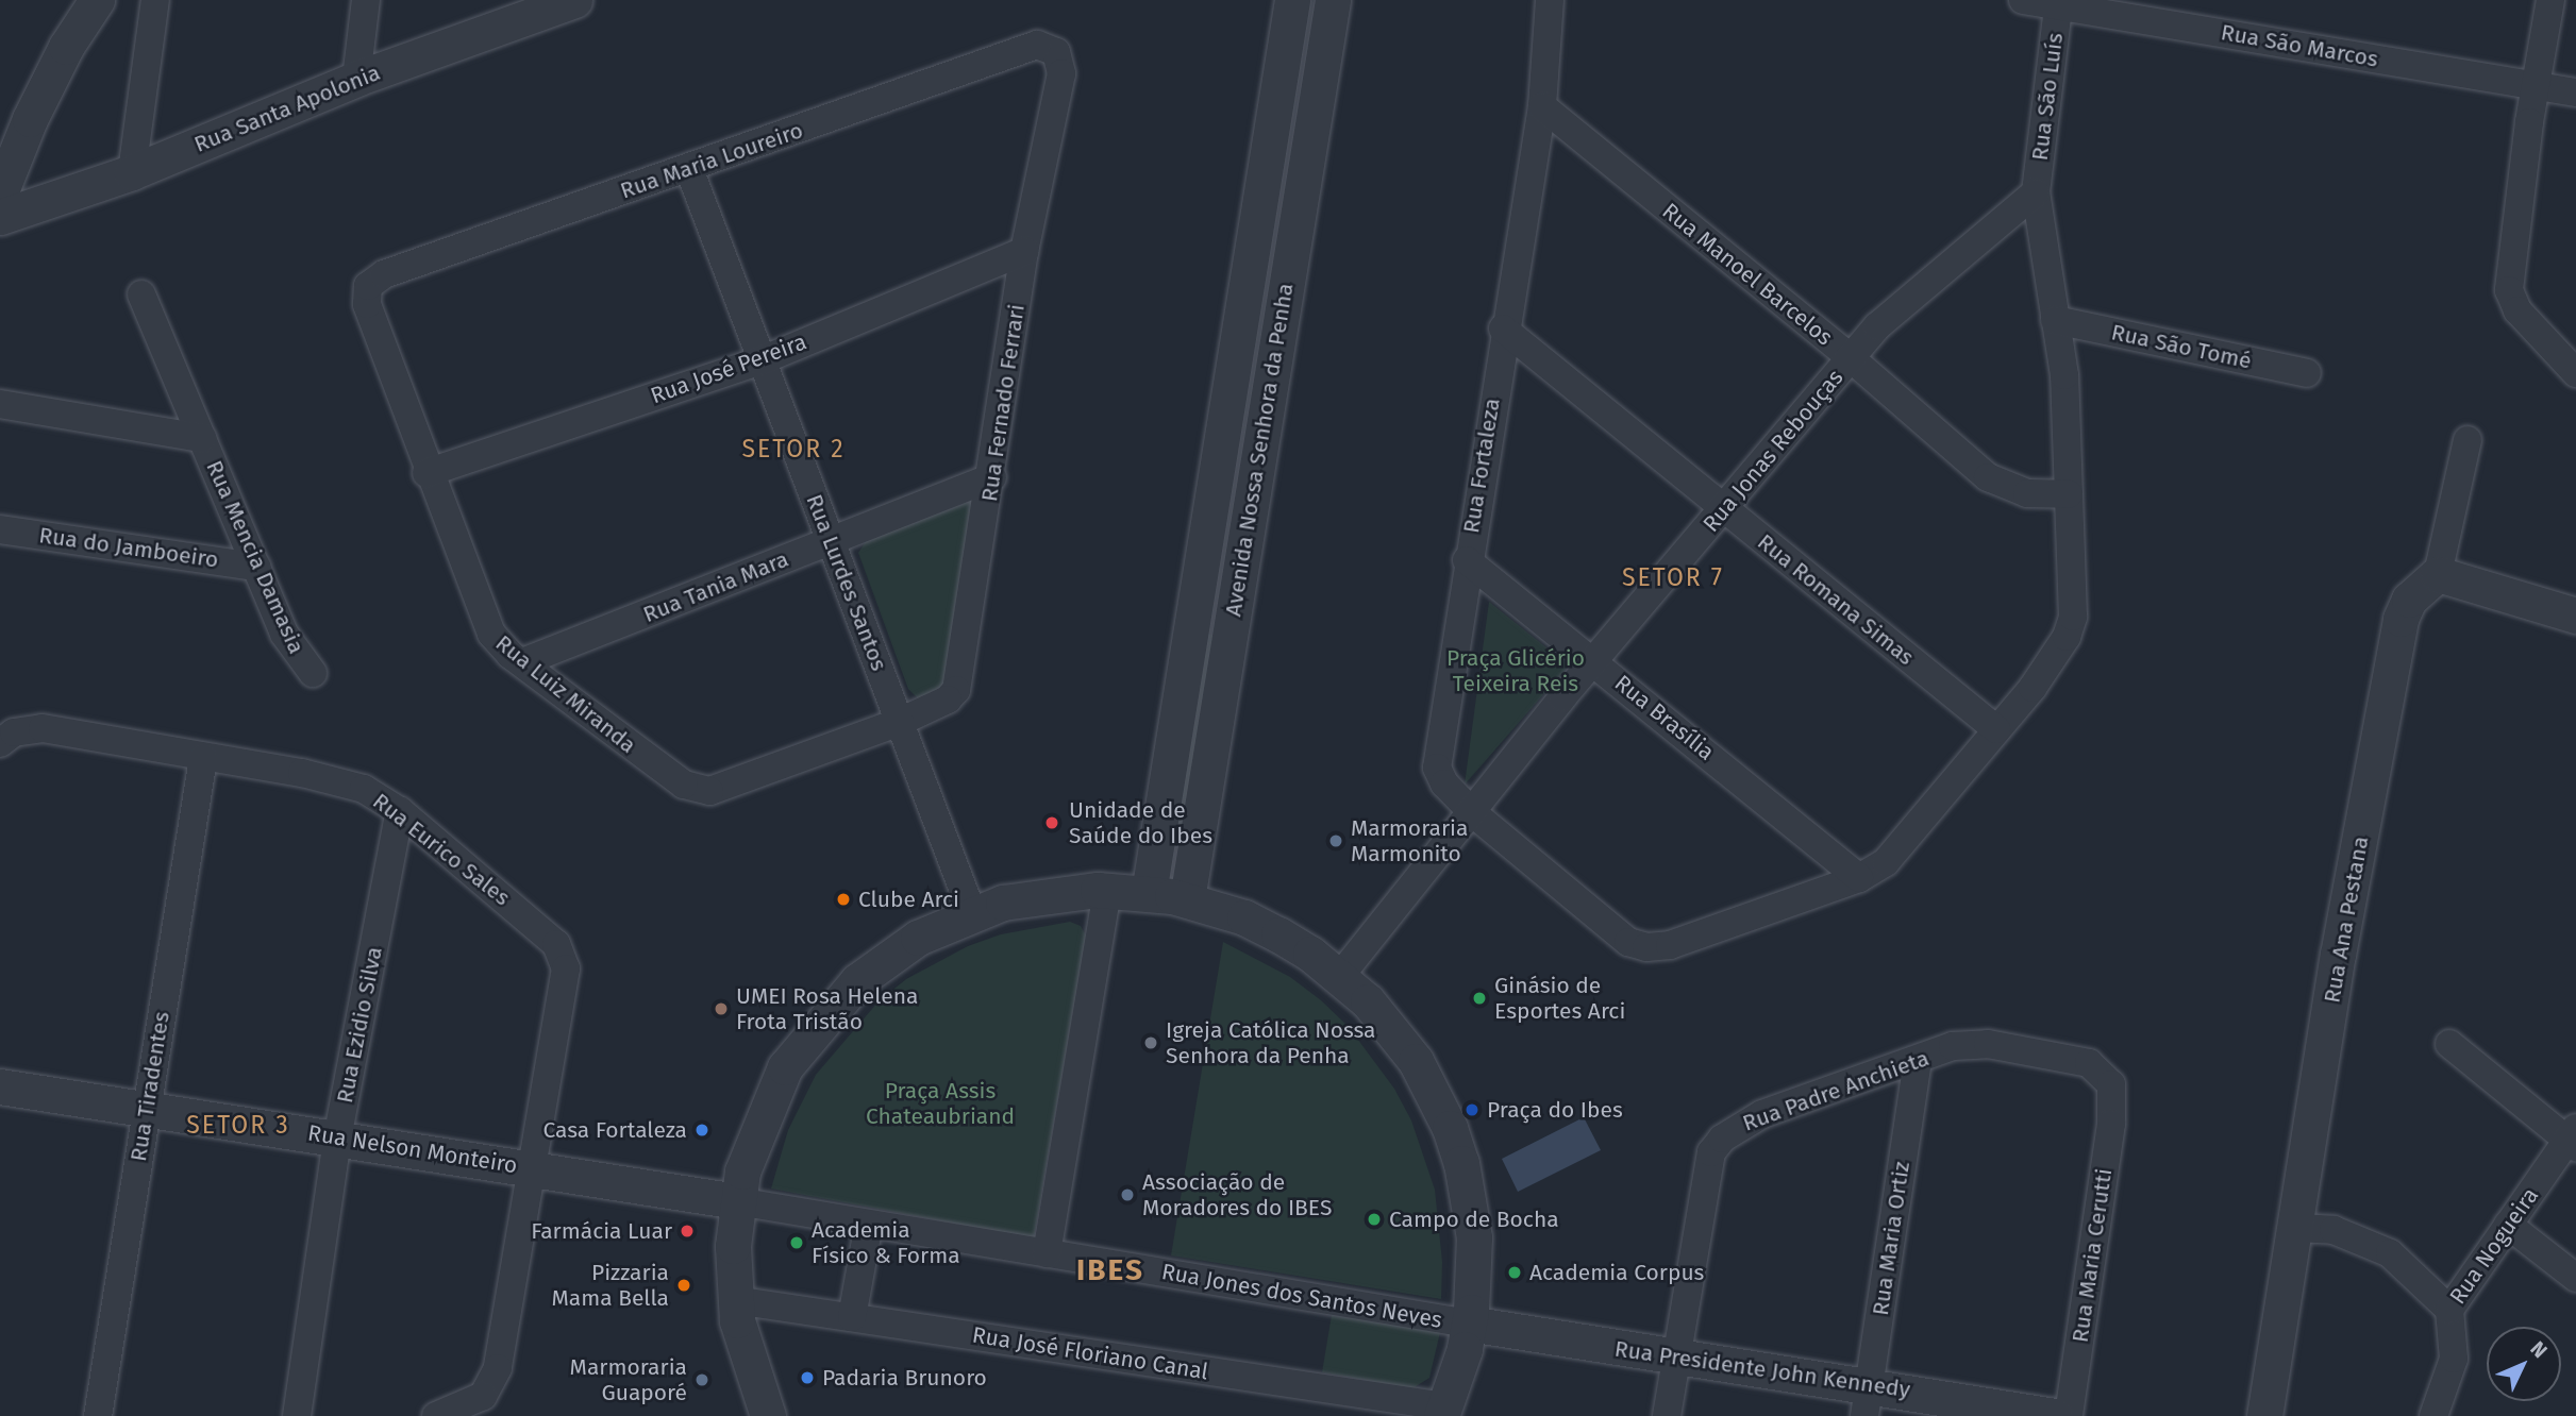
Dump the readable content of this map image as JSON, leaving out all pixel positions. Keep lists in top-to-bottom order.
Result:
{
  "streets": {
    "street": [
      "Rua São Marcos",
      "Rua São Luís",
      "Rua Santa Apolonia",
      "Rua Maria Loureiro",
      "Rua Manoel Barcelos",
      "Rua São Tomé",
      "Rua José Pereira",
      "Rua Fernado Ferrari",
      "Avenida Nossa Senhora da Penha",
      "Rua Jonas Rebouças",
      "Rua Fortaleza",
      "Rua do Jamboeiro",
      "Rua Mencia Damasia",
      "Rua Lurdes Santos",
      "Rua Tania Mara",
      "Rua Romana Simas",
      "Rua Luiz Miranda",
      "Rua Brasília",
      "Rua Eurico Sales",
      "Rua Ana Pestana",
      "Rua Ezidio Silva",
      "Rua Tiradentes",
      "Rua Padre Anchieta",
      "Rua Nelson Monteiro",
      "Rua Maria Ortiz",
      "Rua Nogueira",
      "Rua Maria Cerutti",
      "Rua Jones dos Santos Neves",
      "Rua José Floriano Canal",
      "Rua Presidente John Kennedy"
    ]
  },
  "crossings": [
    ["Rua São Marcos", "Rua São Luís"],
    ["Rua São Luís", "Rua Manoel Barcelos"],
    ["Rua São Luís", "Rua São Tomé"],
    ["Rua São Luís", "Rua Jonas Rebouças"],
    ["Rua São Luís", "Rua Fortaleza"],
    ["Rua São Luís", "Rua Romana Simas"],
    ["Rua Maria Loureiro", "Rua Fernado Ferrari"],
    ["Rua Maria Loureiro", "Rua Lurdes Santos"],
    ["Rua Maria Loureiro", "Rua Luiz Miranda"],
    ["Rua Manoel Barcelos", "Rua Jonas Rebouças"],
    ["Rua Manoel Barcelos", "Rua Fortaleza"],
    ["Rua José Pereira", "Rua Fernado Ferrari"],
    ["Rua José Pereira", "Rua Lurdes Santos"],
    ["Rua José Pereira", "Rua Luiz Miranda"],
    ["Rua Fernado Ferrari", "Rua Lurdes Santos"],
    ["Rua Fernado Ferrari", "Rua Tania Mara"],
    ["Rua Fernado Ferrari", "Rua Luiz Miranda"],
    ["Rua Jonas Rebouças", "Rua Fortaleza"],
    ["Rua Jonas Rebouças", "Rua Romana Simas"],
    ["Rua Jonas Rebouças", "Rua Brasília"],
    ["Rua Fortaleza", "Rua Romana Simas"],
    ["Rua Fortaleza", "Rua Brasília"],
    ["Rua do Jamboeiro", "Rua Mencia Damasia"],
    ["Rua Lurdes Santos", "Rua Tania Mara"],
    ["Rua Lurdes Santos", "Rua Luiz Miranda"],
    ["Rua Tania Mara", "Rua Luiz Miranda"],
    ["Rua Eurico Sales", "Rua Ezidio Silva"],
    ["Rua Eurico Sales", "Rua Tiradentes"],
    ["Rua Eurico Sales", "Rua Nelson Monteiro"],
    ["Rua Ezidio Silva", "Rua Nelson Monteiro"],
    ["Rua Tiradentes", "Rua Nelson Monteiro"],
    ["Rua Padre Anchieta", "Rua Maria Ortiz"],
    ["Rua Padre Anchieta", "Rua Maria Cerutti"],
    ["Rua Padre Anchieta", "Rua Presidente John Kennedy"],
    ["Rua Nelson Monteiro", "Rua Jones dos Santos Neves"],
    ["Rua Maria Ortiz", "Rua Presidente John Kennedy"],
    ["Rua Jones dos Santos Neves", "Rua Presidente John Kennedy"]
  ],
  "districts": [
    "SETOR 2",
    "SETOR 7",
    "SETOR 3",
    "IBES"
  ],
  "parks": ["Praça Glicério Teixeira Reis", "Praça Assis Chateaubriand"],
  "places": [
    "Unidade de Saúde do Ibes",
    "Marmoraria Marmonito",
    "Clube Arci",
    "Ginásio de Esportes Arci",
    "UMEI Rosa Helena Frota Tristão",
    "Igreja Católica Nossa Senhora da Penha",
    "Praça do Ibes",
    "Casa Fortaleza",
    "Associação de Moradores do IBES",
    "Campo de Bocha",
    "Farmácia Luar",
    "Academia Físico & Forma",
    "Academia Corpus",
    "Pizzaria Mama Bella",
    "Padaria Brunoro",
    "Marmoraria Guaporé"
  ],
  "north": "top right"
}
